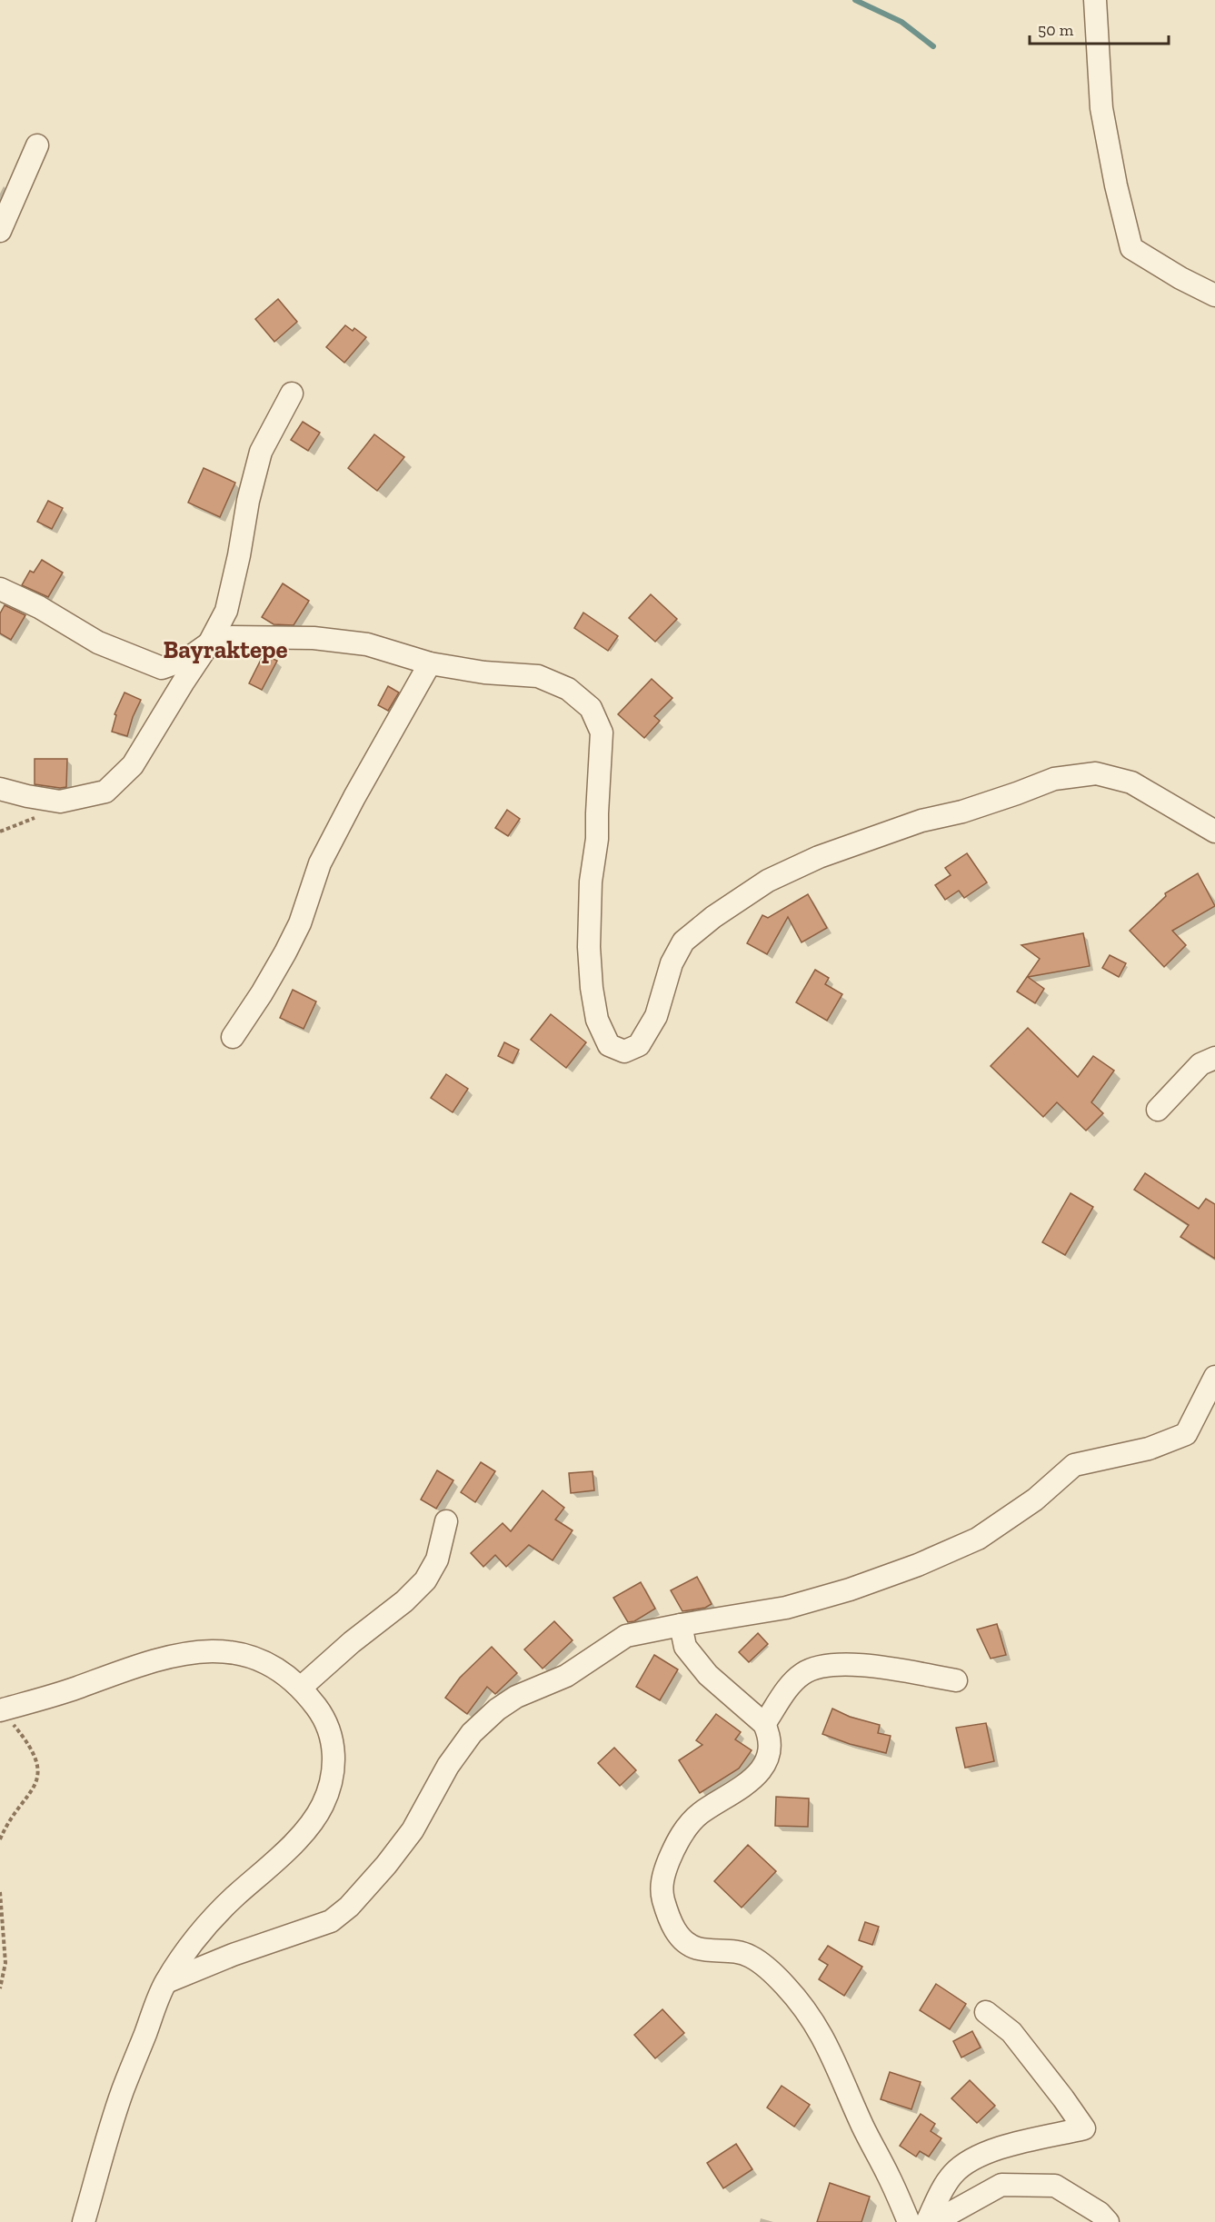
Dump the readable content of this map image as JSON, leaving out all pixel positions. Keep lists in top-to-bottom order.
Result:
{
  "districts": ["Bayraktepe"],
  "scale_bar": "50 m"
}
